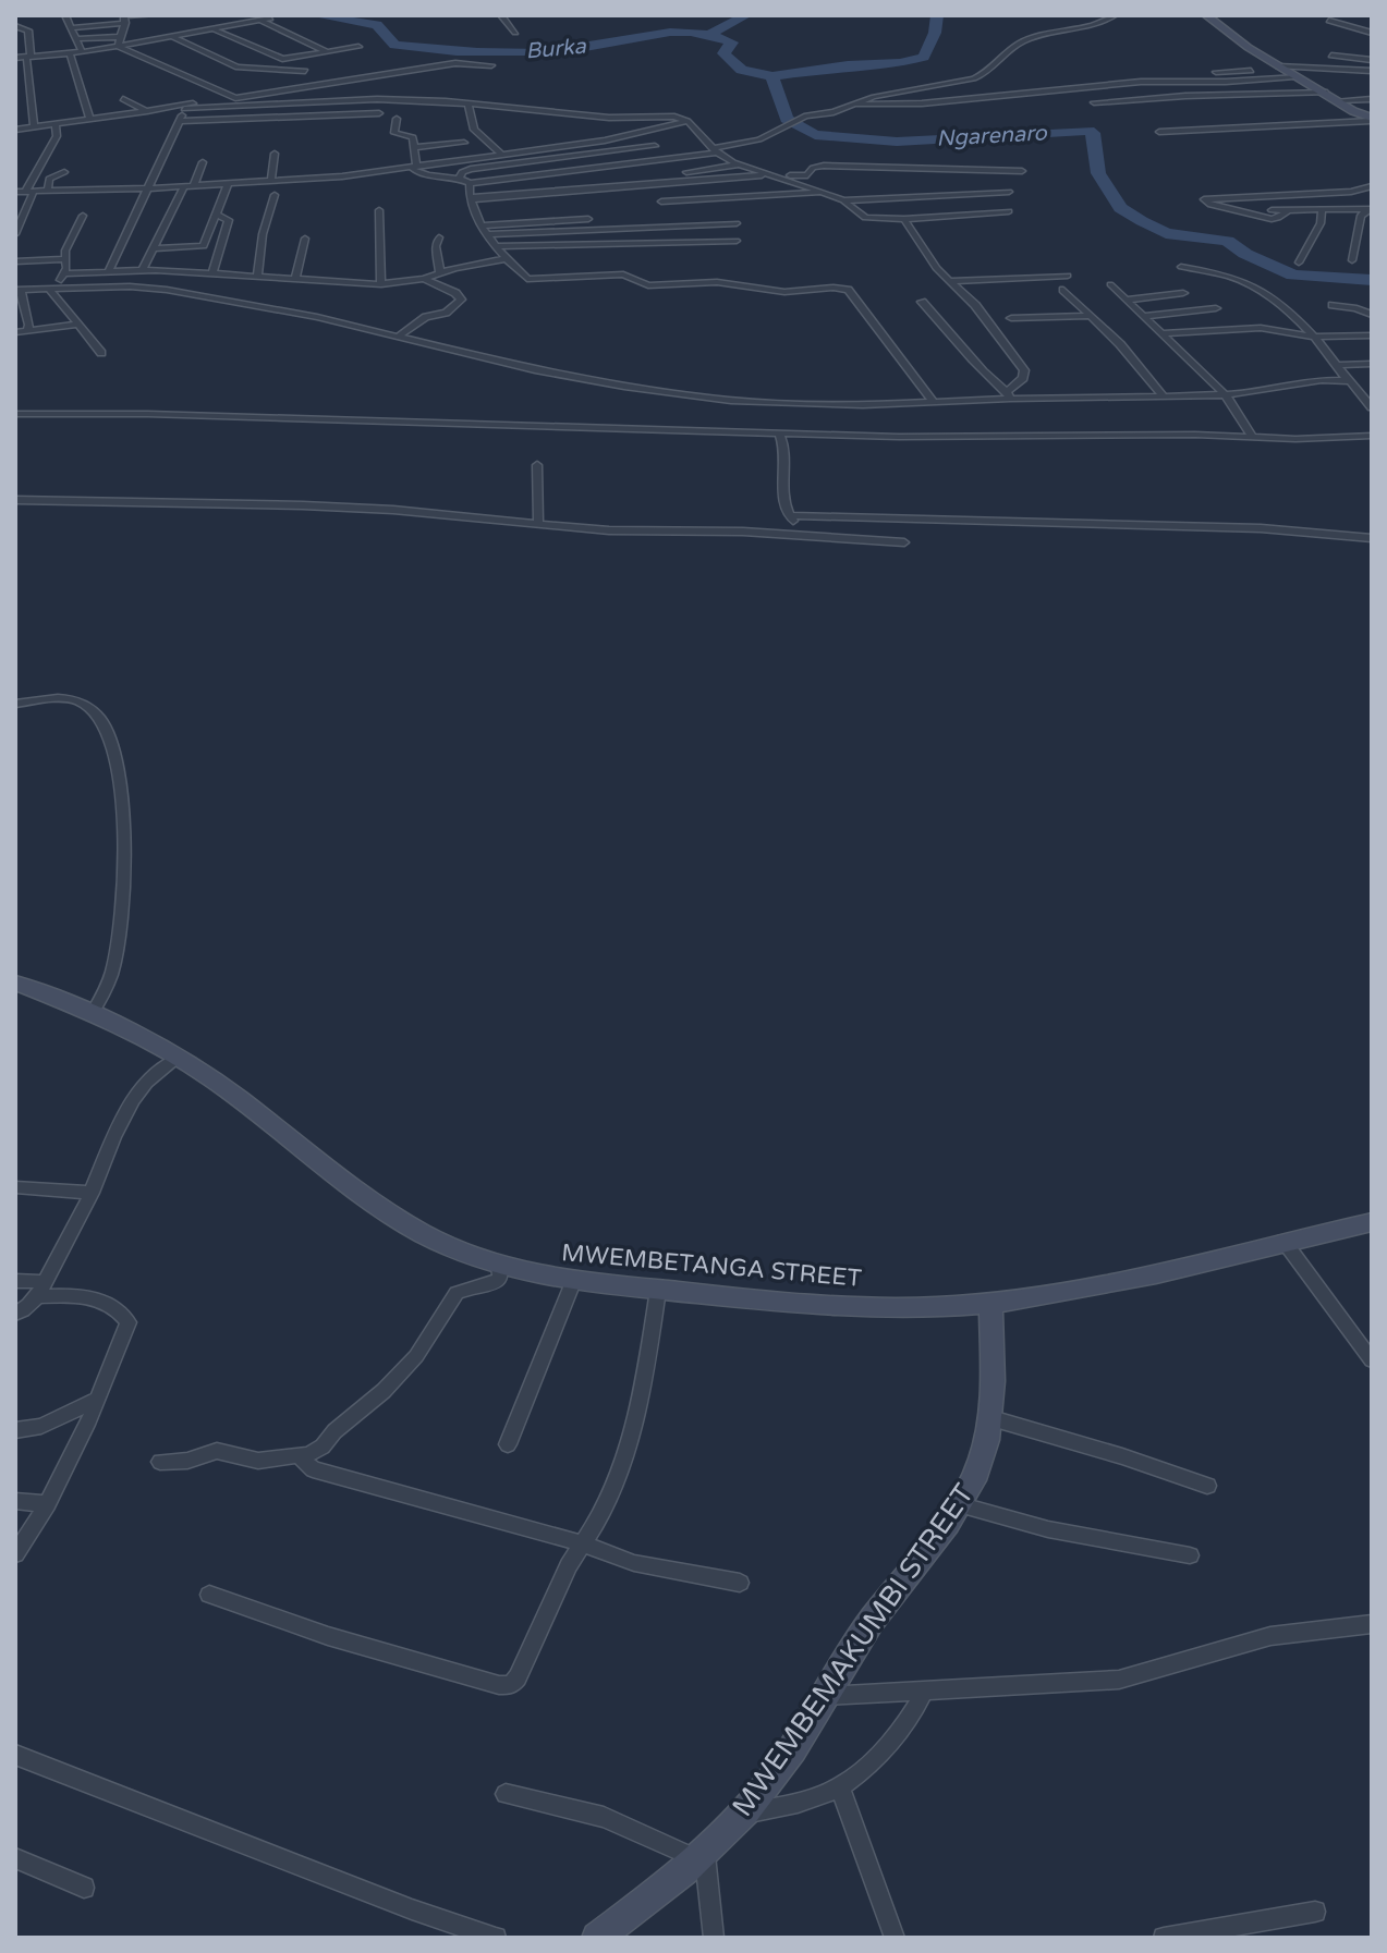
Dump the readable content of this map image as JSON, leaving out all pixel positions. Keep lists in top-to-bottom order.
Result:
{
  "streets": {
    "street": ["MWEMBETANGA STREET", "MWEMBEMAKUMBI STREET"]
  },
  "crossings": [
    ["MWEMBETANGA STREET", "MWEMBEMAKUMBI STREET"]
  ],
  "water": ["Burka", "Ngarenaro"]
}
